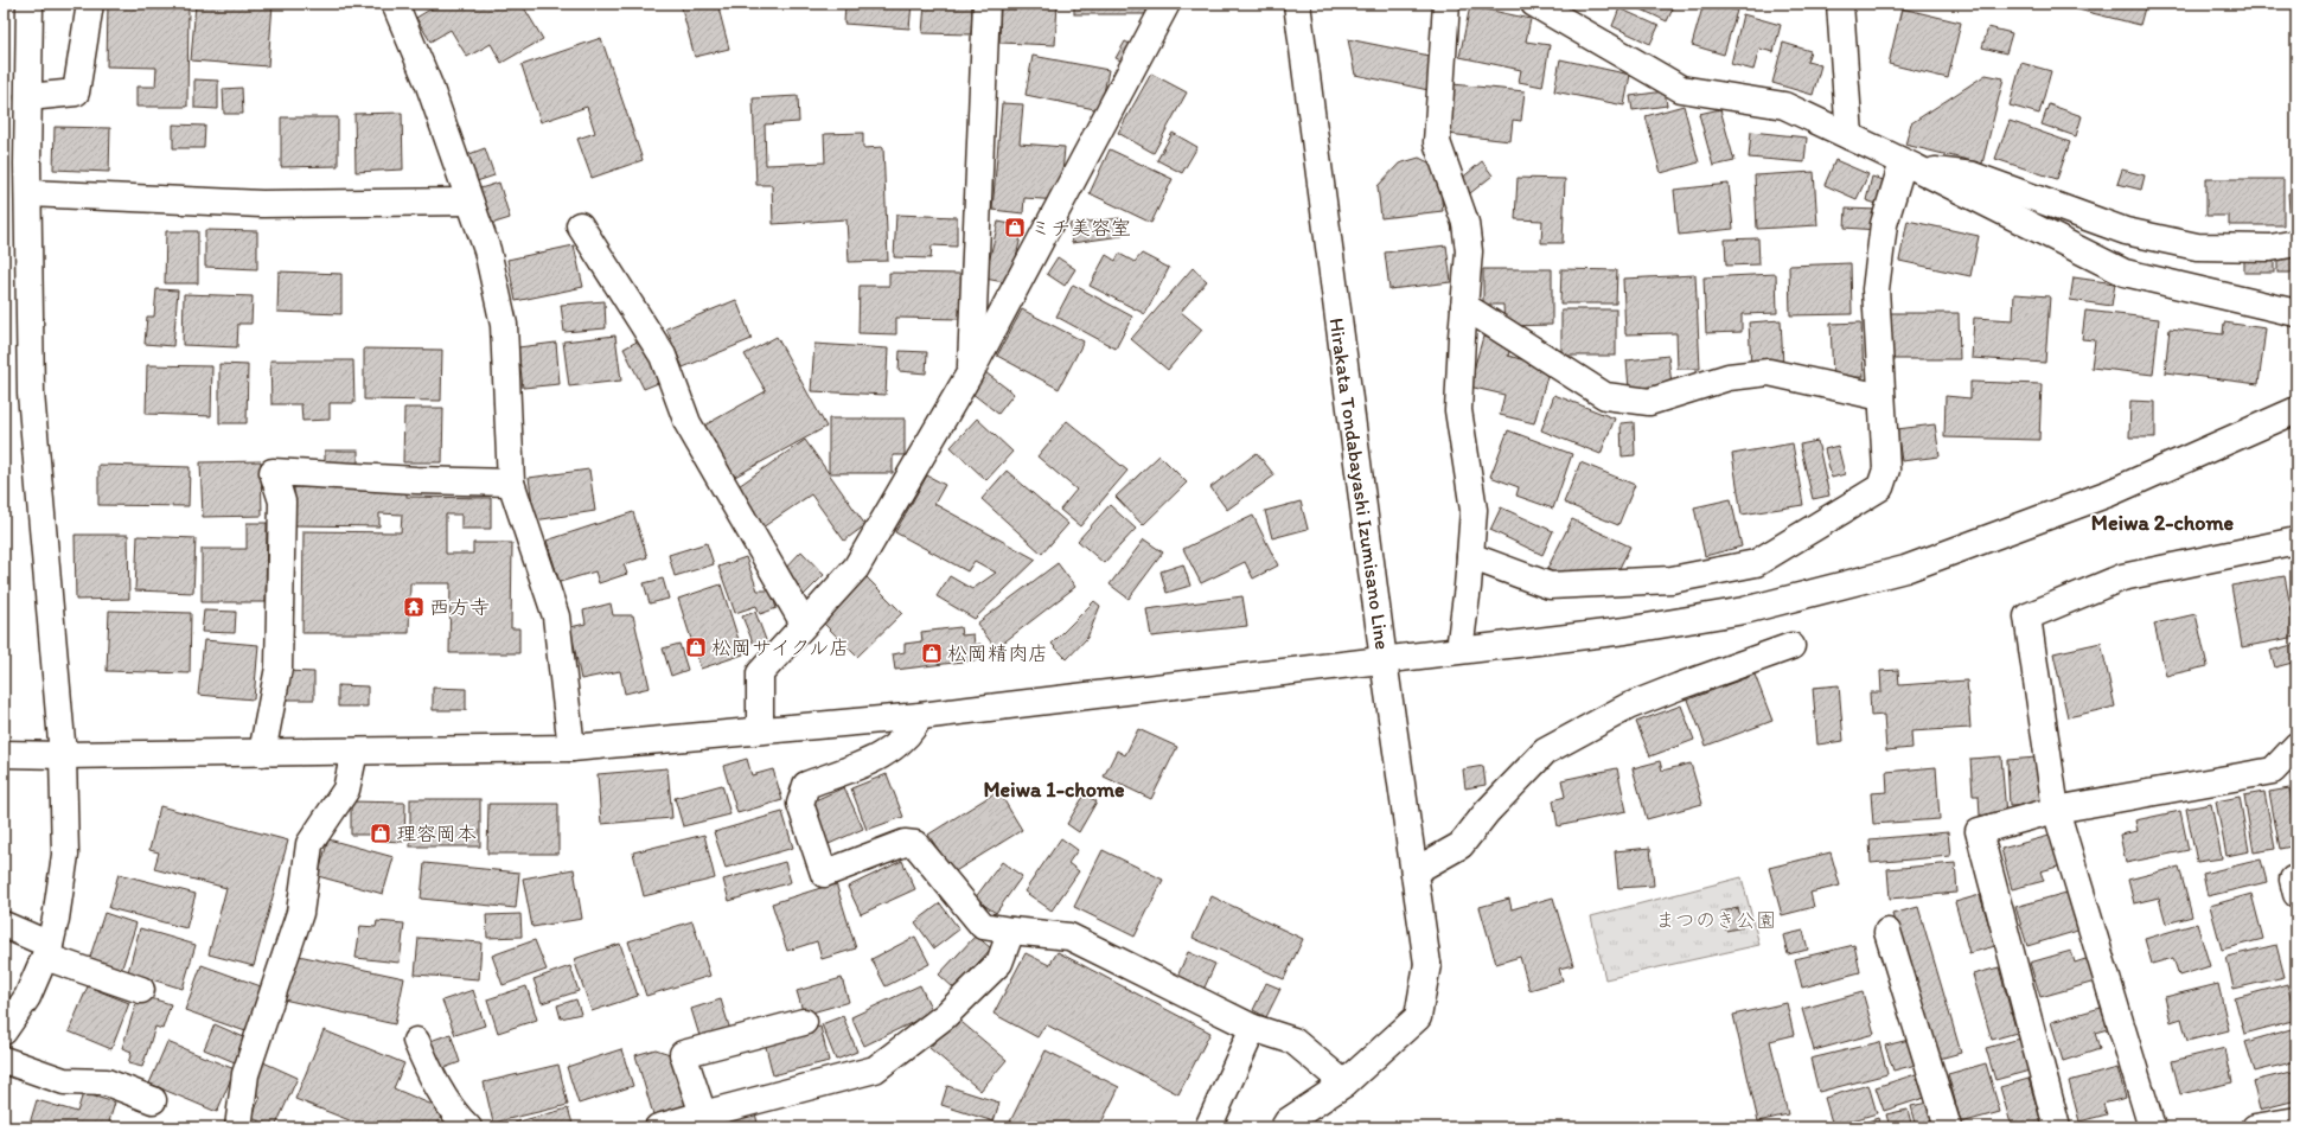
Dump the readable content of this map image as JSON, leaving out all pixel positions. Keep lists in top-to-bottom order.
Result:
{
  "streets": {
    "street": ["Hirakata Tondabayashi Izumisano Line"]
  },
  "districts": ["Meiwa 2-chome", "Meiwa 1-chome"],
  "parks": ["まつのき公園"],
  "places": {
    "shop": [
      "ミチ美容室",
      "松岡サイクル店",
      "松岡精肉店",
      "理容岡本"
    ],
    "temple": ["西方寺"]
  }
}
